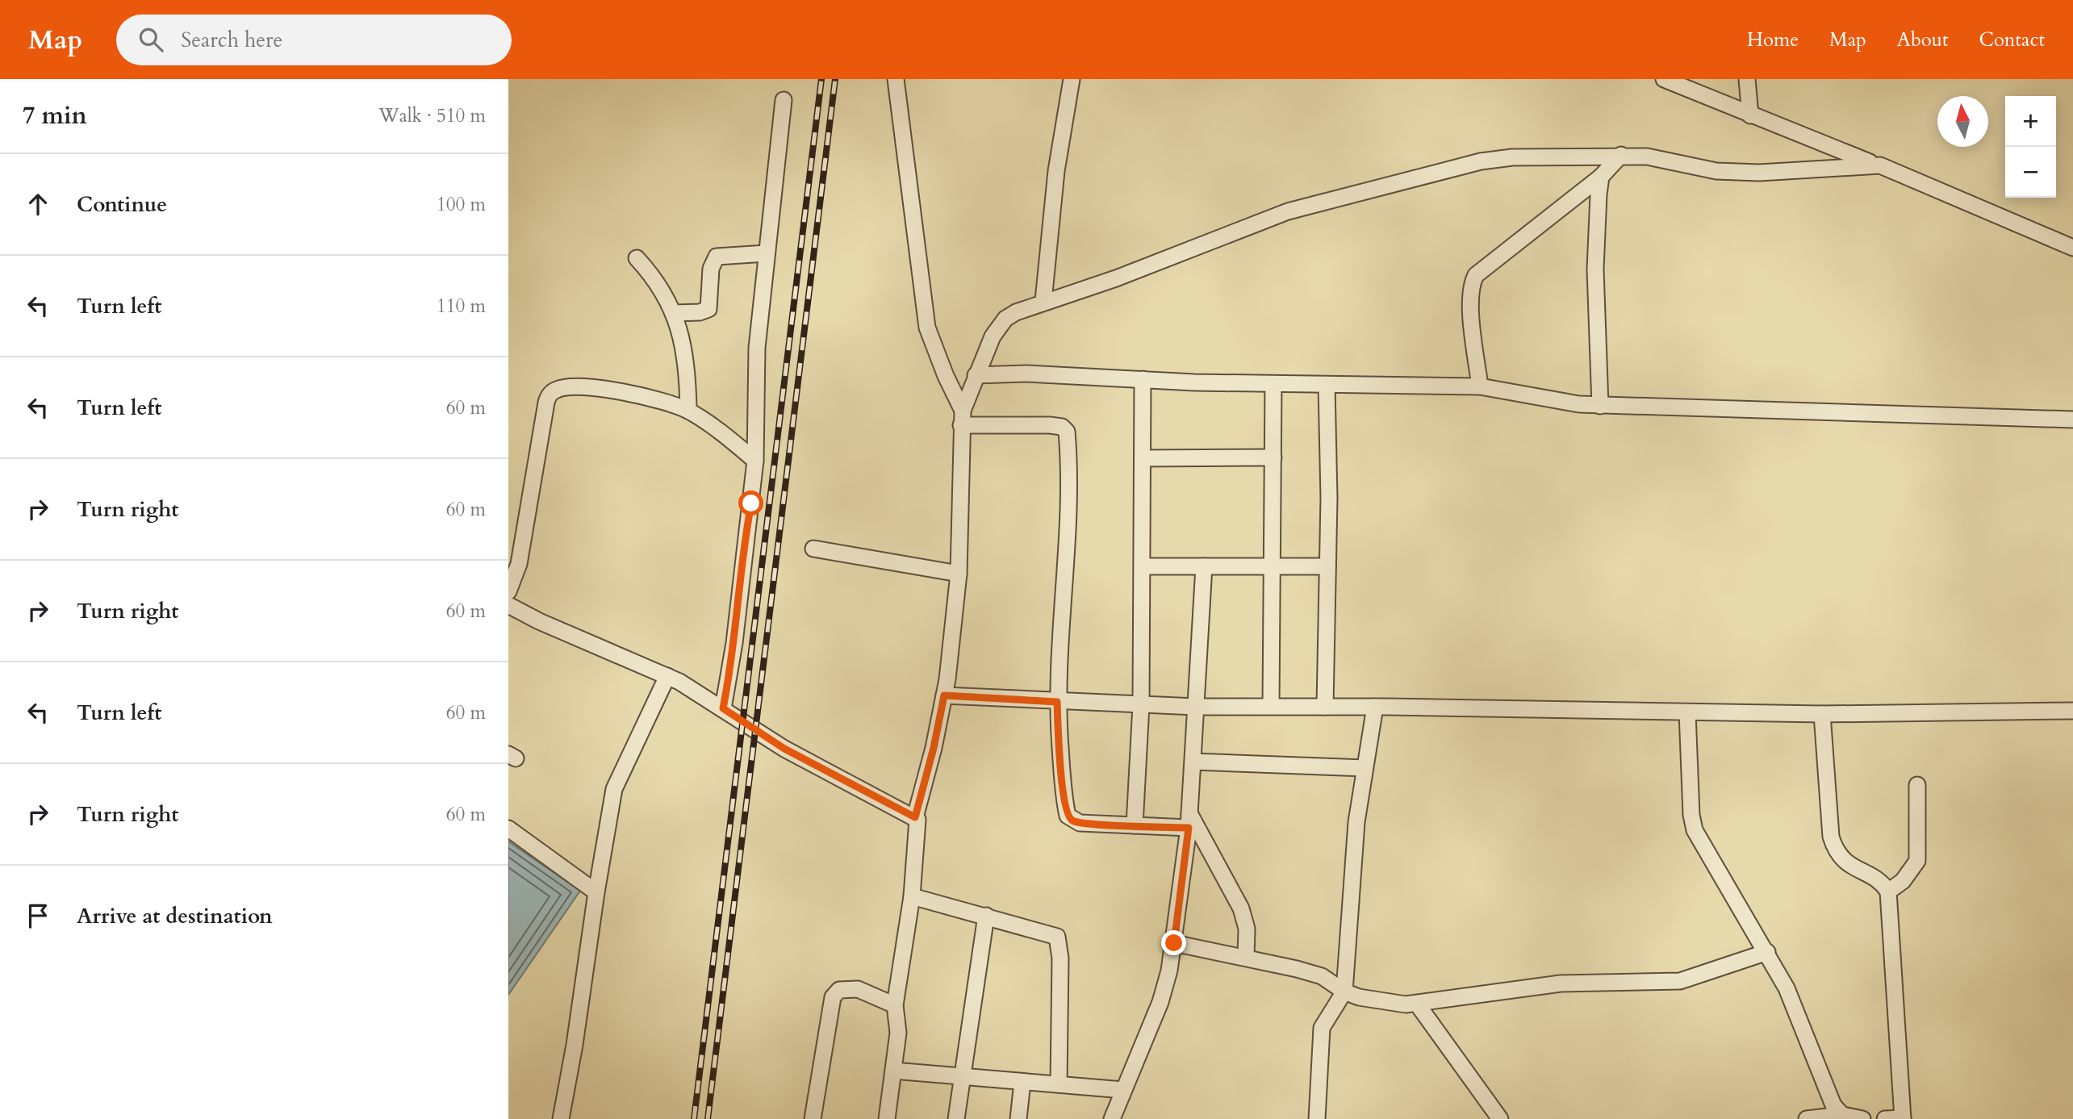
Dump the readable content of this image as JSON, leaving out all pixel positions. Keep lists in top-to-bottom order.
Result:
{
  "north": "top",
  "page": {
    "header": "Map",
    "search": "Search here",
    "nav": [
      "Home",
      "Map",
      "About",
      "Contact"
    ],
    "heading": ["7 min", "Walk · 510 m"],
    "map_buttons": ["+", "−"],
    "list": [
      ["Continue", "100 m"],
      ["Turn left", "110 m"],
      ["Turn left", "60 m"],
      ["Turn right", "60 m"],
      ["Turn right", "60 m"],
      ["Turn left", "60 m"],
      ["Turn right", "60 m"],
      "Arrive at destination"
    ]
  }
}
